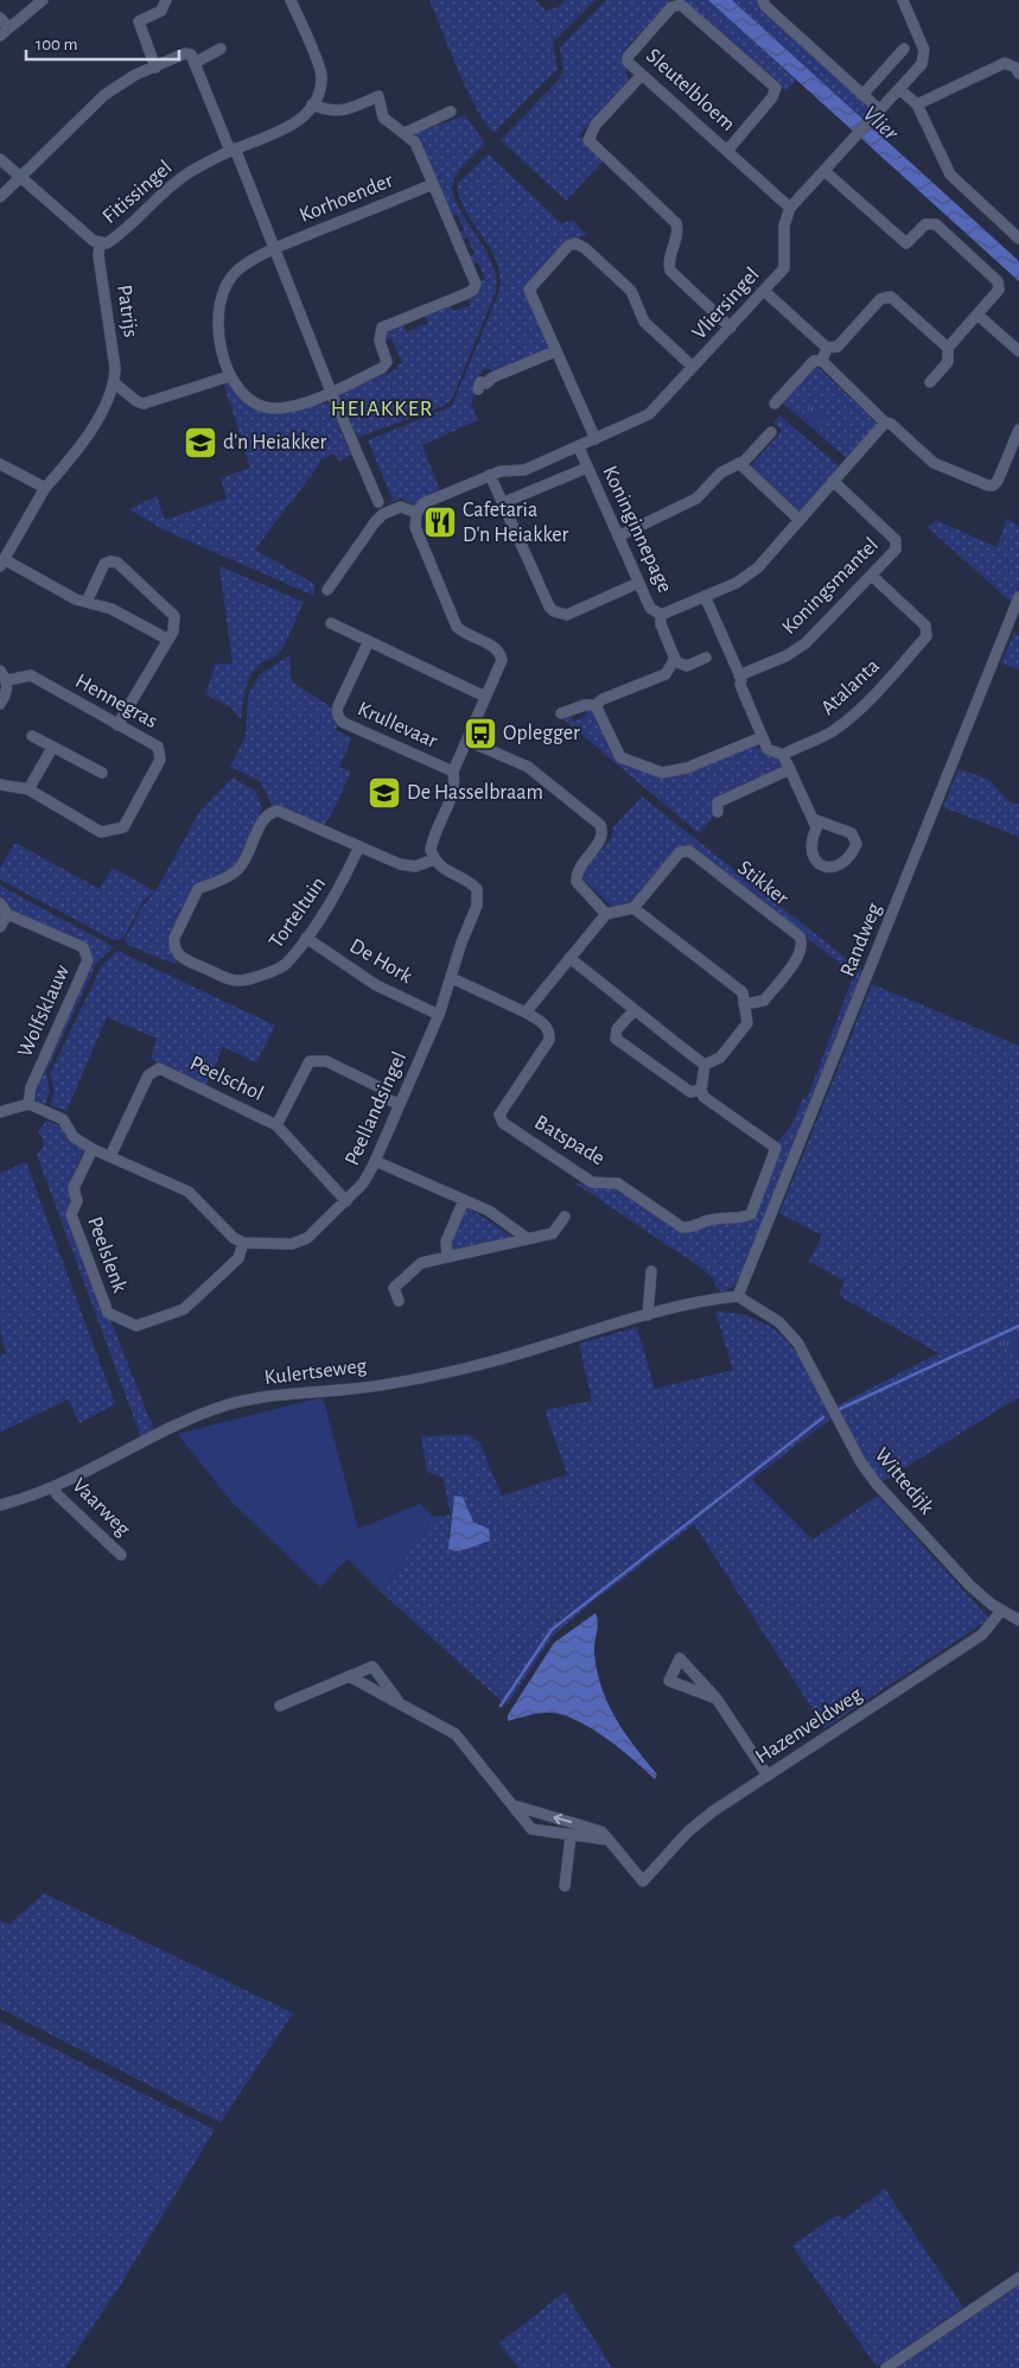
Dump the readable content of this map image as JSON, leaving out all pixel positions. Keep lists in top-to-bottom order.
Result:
{
  "streets": {
    "street": [
      "Sleutelbloem",
      "Fitissingel",
      "Korhoender",
      "Vliersingel",
      "Patrijs",
      "Koninginnepage",
      "Koningsmantel",
      "Atalanta",
      "Hennegras",
      "Krullevaar",
      "Stikker",
      "Torteltuin",
      "Randweg",
      "De Hork",
      "Wolfsklauw",
      "Peelschol",
      "Peellandsingel",
      "Batspade",
      "Peelslenk",
      "Kulertseweg",
      "Wittedijk",
      "Vaarweg",
      "Hazenveldweg"
    ]
  },
  "crossings": [
    ["Sleutelbloem", "Vliersingel"],
    ["Fitissingel", "Patrijs"],
    ["Vliersingel", "Koninginnepage"],
    ["Koninginnepage", "Koningsmantel"],
    ["Koningsmantel", "Atalanta"],
    ["Torteltuin", "De Hork"],
    ["Torteltuin", "Peellandsingel"],
    ["Randweg", "Kulertseweg"],
    ["Randweg", "Wittedijk"],
    ["De Hork", "Peellandsingel"],
    ["Peelschol", "Peellandsingel"],
    ["Peellandsingel", "Peelslenk"],
    ["Kulertseweg", "Wittedijk"],
    ["Kulertseweg", "Vaarweg"],
    ["Wittedijk", "Hazenveldweg"]
  ],
  "districts": ["HEIAKKER"],
  "water": ["Vlier"],
  "places": {
    "school or university": ["d'n Heiakker", "De Hasselbraam"],
    "restaurant": ["Cafetaria D'n Heiakker"],
    "bus stop": ["Oplegger"]
  },
  "scale_bar": "100 m"
}
